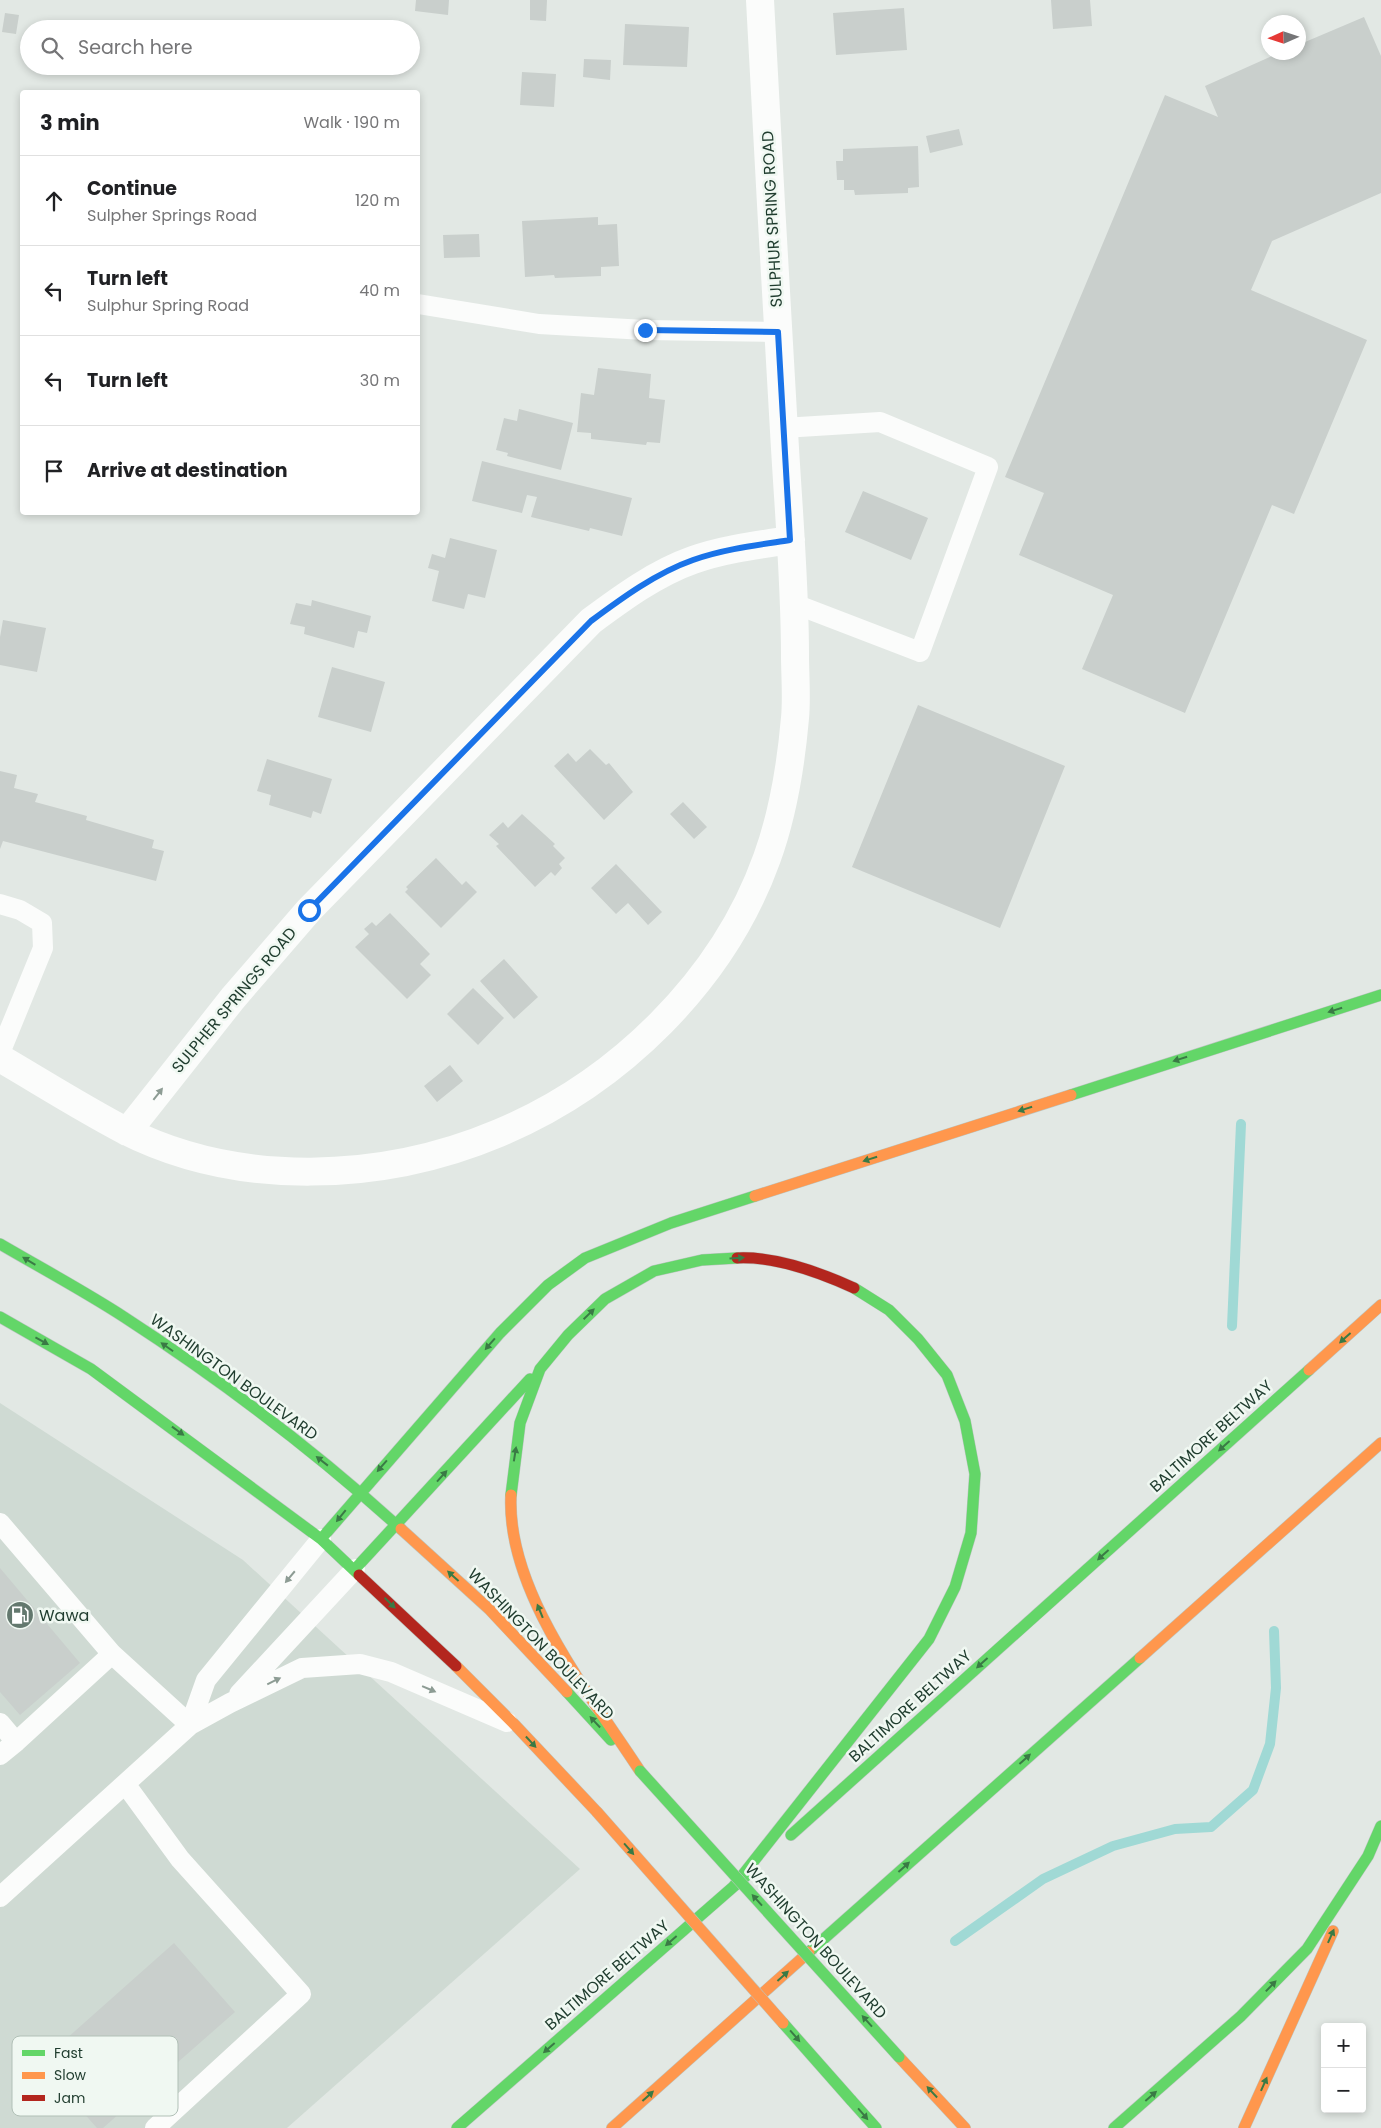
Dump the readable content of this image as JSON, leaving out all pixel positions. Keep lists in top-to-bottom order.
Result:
{
  "streets": {
    "main road": ["WASHINGTON BOULEVARD", "BALTIMORE BELTWAY"],
    "street": ["SULPHUR SPRING ROAD", "SULPHER SPRINGS ROAD"]
  },
  "crossings": [
    ["SULPHUR SPRING ROAD", "SULPHER SPRINGS ROAD"]
  ],
  "one_way": ["SULPHER SPRINGS ROAD"],
  "places": {
    "fuel station": ["Wawa"]
  },
  "legend": ["Fast", "Slow", "Jam"],
  "north": "left",
  "page": {
    "search": "Search here",
    "heading": ["3 min", "Walk · 190 m"],
    "list": [
      ["Continue", "Sulpher Springs Road", "120 m"],
      ["Turn left", "Sulphur Spring Road", "40 m"],
      ["Turn left", "30 m"],
      "Arrive at destination"
    ],
    "map_buttons": ["+", "−"]
  }
}
